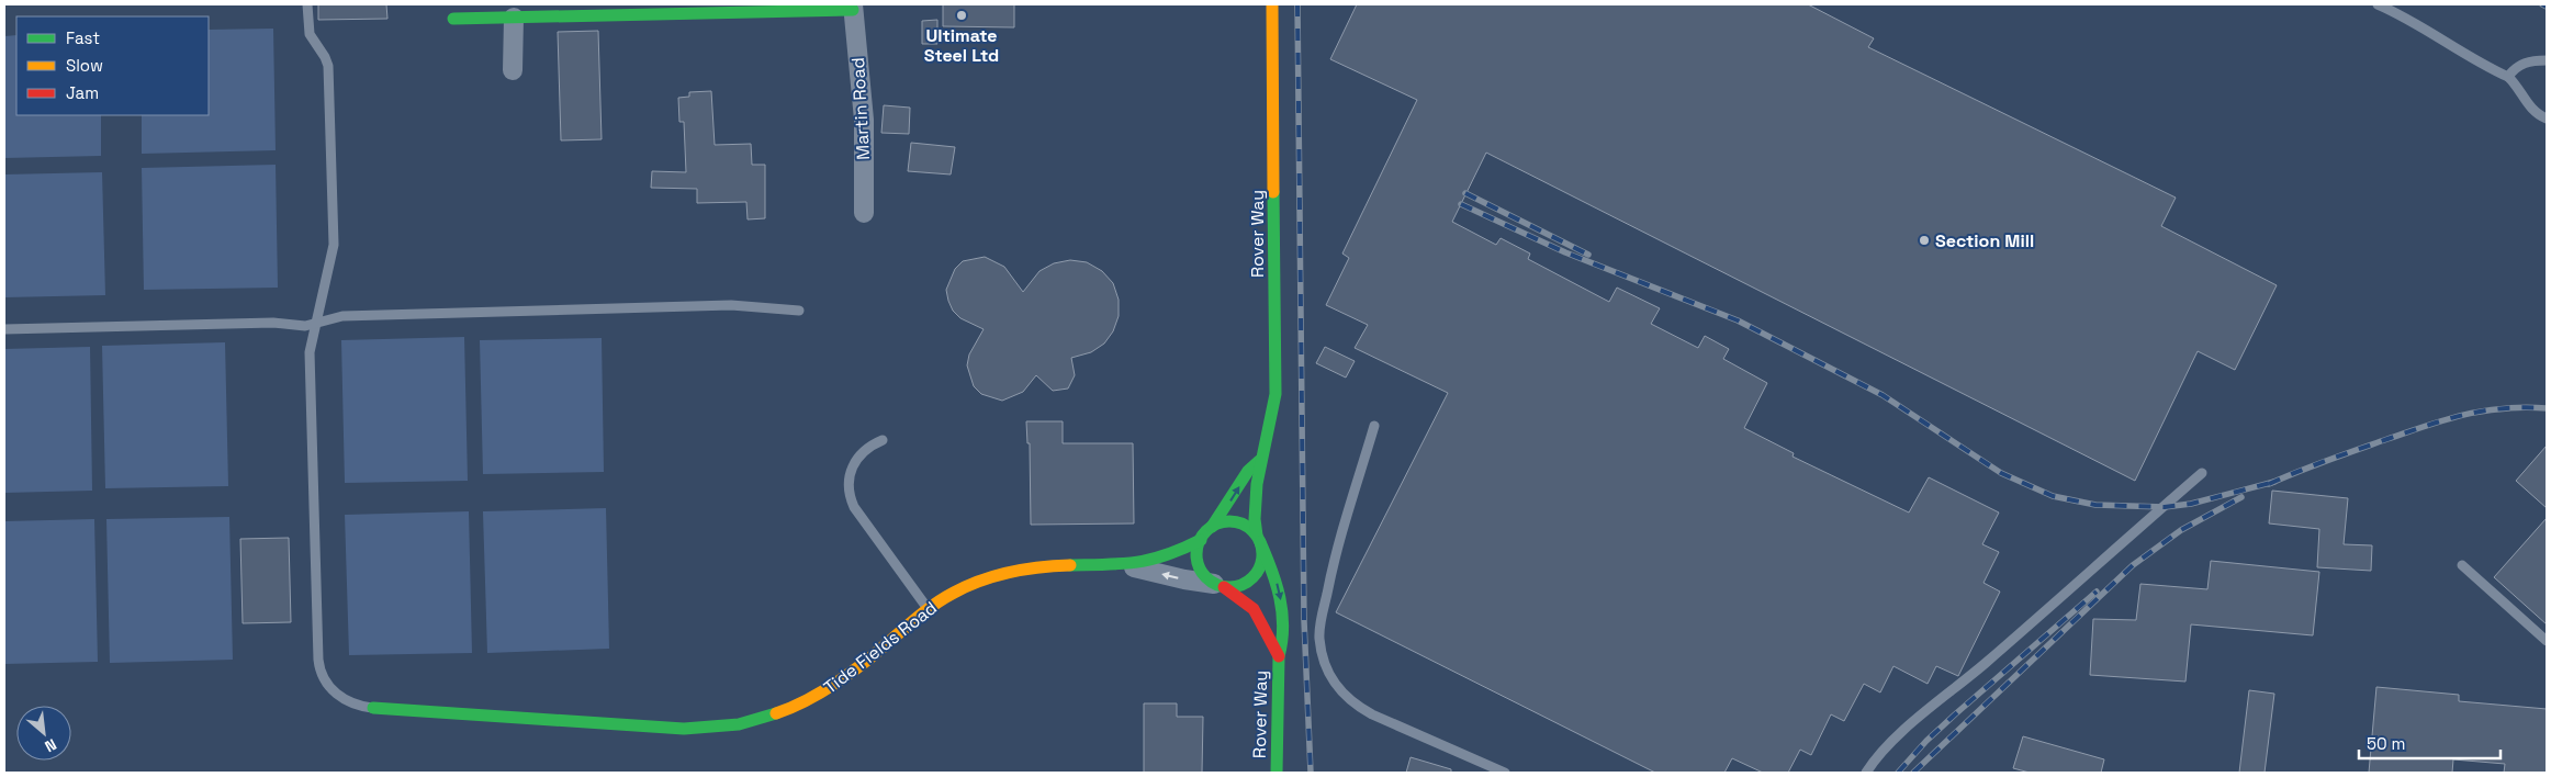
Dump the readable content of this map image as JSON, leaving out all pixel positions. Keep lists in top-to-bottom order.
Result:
{
  "streets": {
    "street": ["Martin Road", "Rover Way", "Tide Fields Road"]
  },
  "crossings": [
    ["Rover Way", "Tide Fields Road"]
  ],
  "places": ["Ultimate Steel Ltd", "Section Mill"],
  "legend": ["Fast", "Slow", "Jam"],
  "scale_bar": "50 m",
  "north": "bottom right"
}
